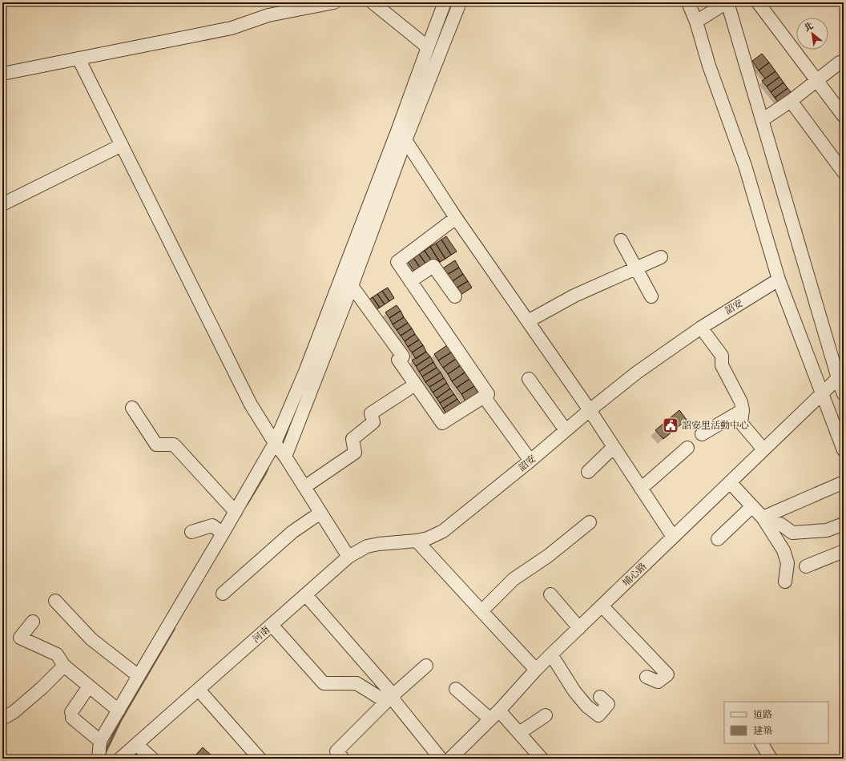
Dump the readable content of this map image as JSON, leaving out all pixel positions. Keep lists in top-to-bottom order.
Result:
{
  "streets": {
    "street": ["詔安", "埔心路", "河南"]
  },
  "crossings": [
    ["詔安", "河南"]
  ],
  "places": {
    "public building": ["詔安里活動中心"]
  },
  "legend": ["道路", "建築"],
  "north": "top left"
}
